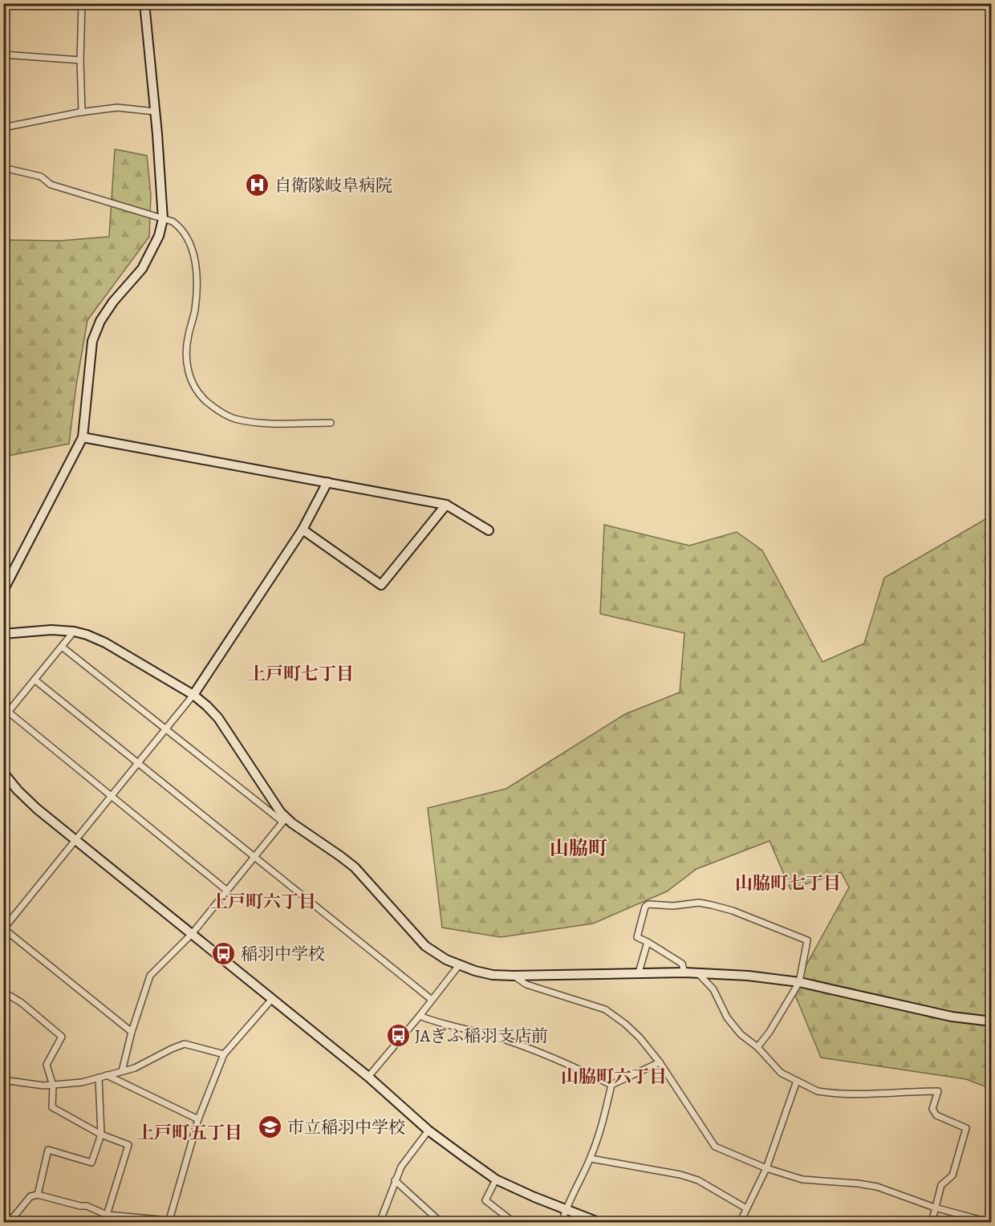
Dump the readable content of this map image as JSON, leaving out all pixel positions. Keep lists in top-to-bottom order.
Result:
{
  "districts": [
    "上戸町七丁目",
    "山脇町",
    "山脇町七丁目",
    "上戸町六丁目",
    "山脇町六丁目",
    "上戸町五丁目"
  ],
  "places": {
    "hospital": ["自衛隊岐阜病院"],
    "bus stop": ["稲羽中学校", "JAぎふ稲羽支店前"],
    "school or university": ["市立稲羽中学校"]
  }
}
